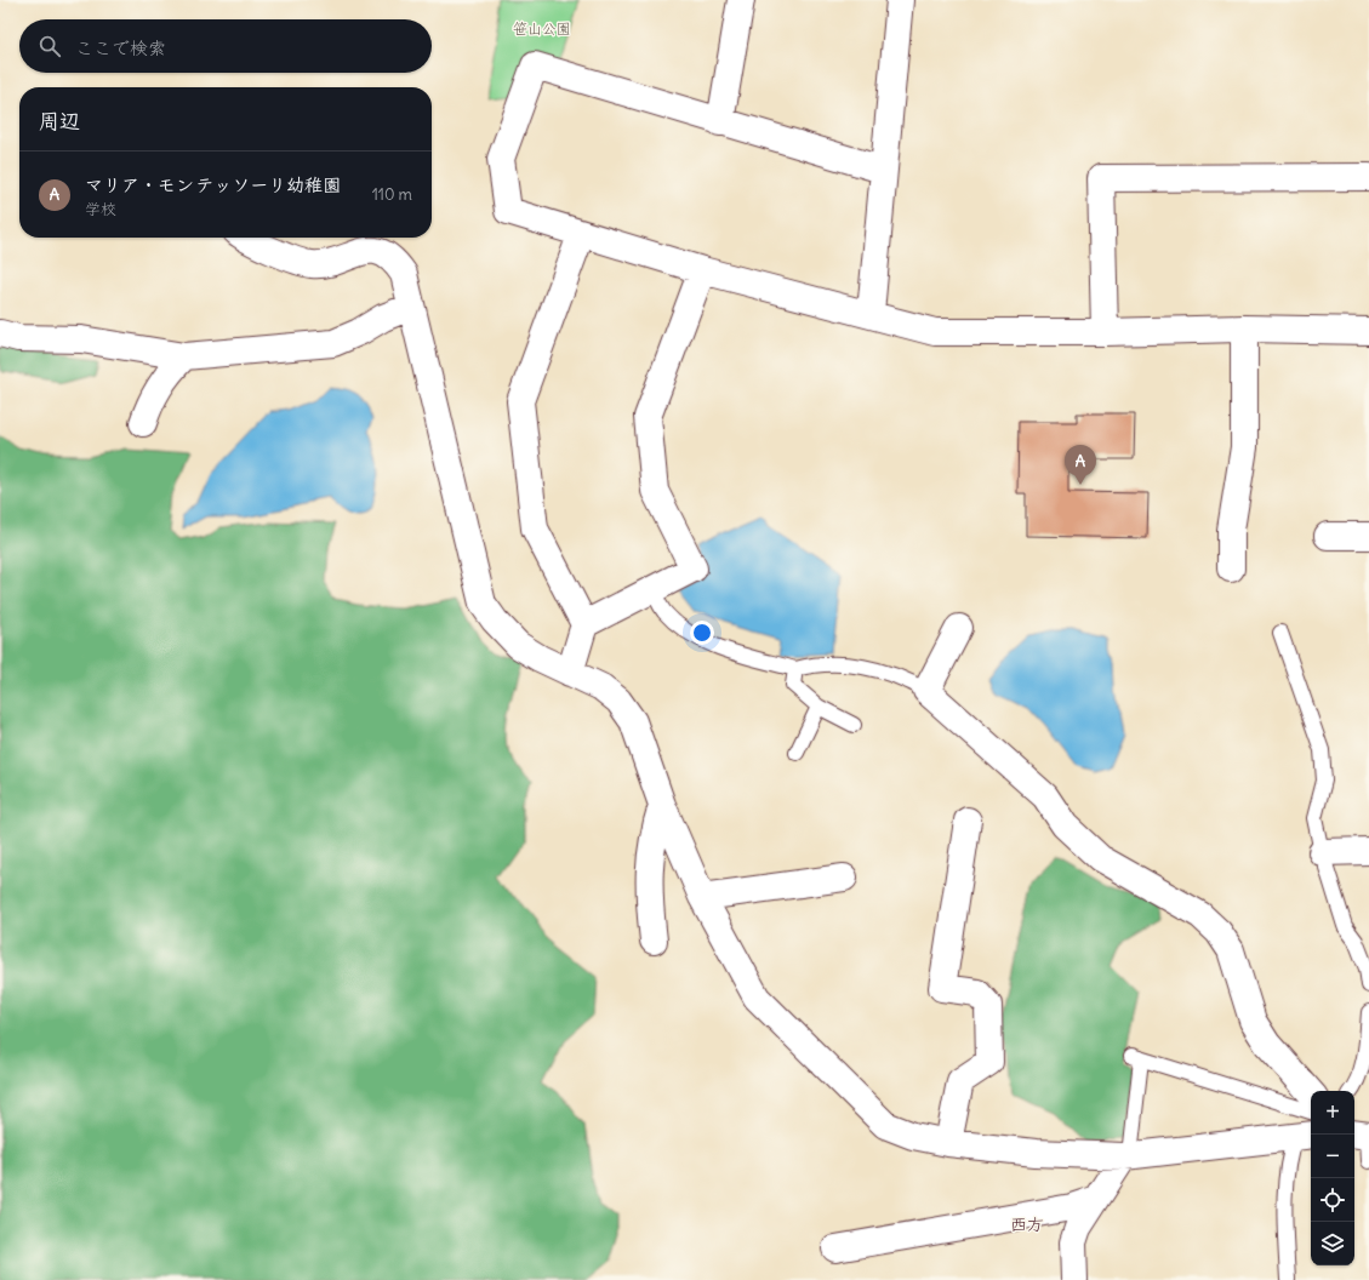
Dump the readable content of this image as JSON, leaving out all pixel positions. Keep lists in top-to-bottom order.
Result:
{
  "districts": ["西方"],
  "parks": ["笹山公園"],
  "page": {
    "search": "ここで検索",
    "heading": "周辺",
    "list": [
      {
        "mark": "A",
        "name": "マリア・モンテッソーリ幼稚園",
        "note": "学校",
        "value": "110 m"
      }
    ],
    "pins": "A",
    "map_buttons": ["+", "−"]
  }
}
